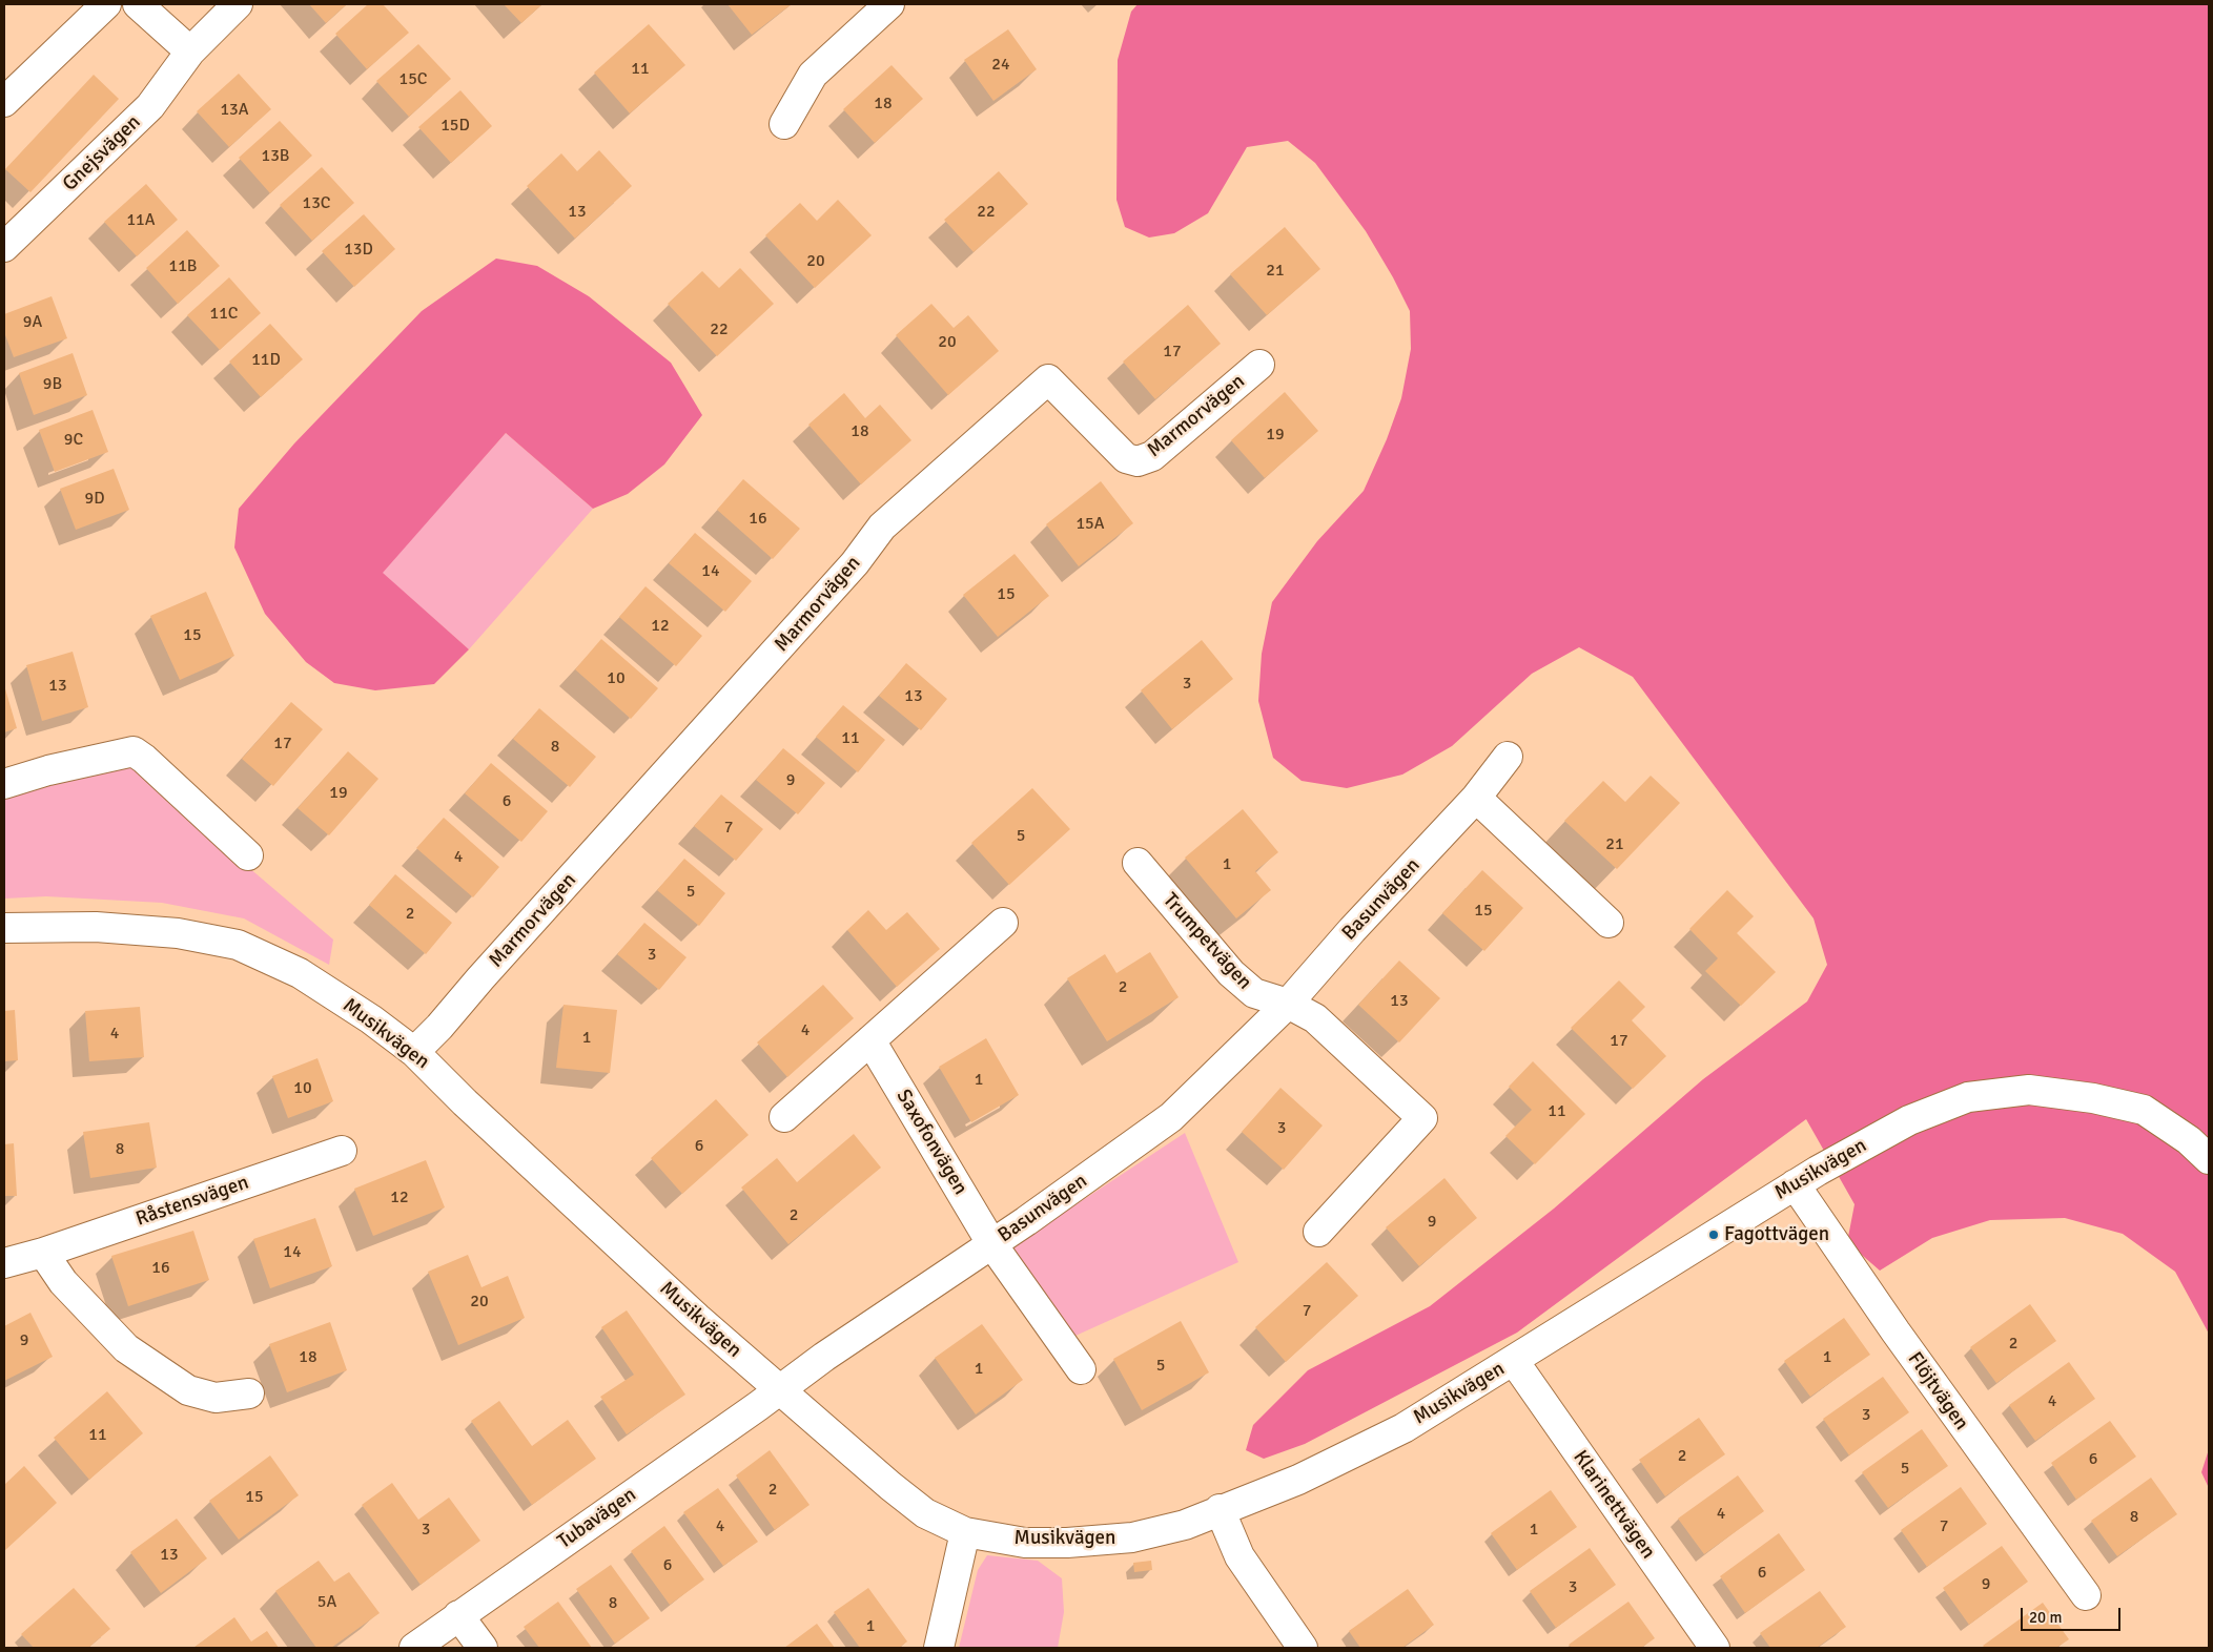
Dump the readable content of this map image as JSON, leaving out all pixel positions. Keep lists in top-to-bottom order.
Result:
{
  "streets": {
    "street": [
      "Gnejsvägen",
      "Marmorvägen",
      "Basunvägen",
      "Trumpetvägen",
      "Musikvägen",
      "Saxofonvägen",
      "Råstensvägen",
      "Flöjtvägen",
      "Klarinettvägen",
      "Tubavägen"
    ]
  },
  "crossings": [
    ["Marmorvägen", "Musikvägen"],
    ["Basunvägen", "Trumpetvägen"],
    ["Basunvägen", "Musikvägen"],
    ["Basunvägen", "Saxofonvägen"],
    ["Basunvägen", "Tubavägen"],
    ["Musikvägen", "Flöjtvägen"],
    ["Musikvägen", "Klarinettvägen"],
    ["Musikvägen", "Tubavägen"]
  ],
  "places": ["Fagottvägen"],
  "house_numbers": [
    "24",
    "11",
    "15C",
    "18",
    "13A",
    "15D",
    "13B",
    "13C",
    "13",
    "22",
    "11A",
    "13D",
    "20",
    "11B",
    "21",
    "11C",
    "9A",
    "22",
    "20",
    "17",
    "11D",
    "9B",
    "18",
    "19",
    "9C",
    "9D",
    "16",
    "15A",
    "14",
    "15",
    "12",
    "15",
    "10",
    "3",
    "13",
    "13",
    "11",
    "17",
    "8",
    "9",
    "19",
    "6",
    "7",
    "5",
    "21",
    "4",
    "1",
    "5",
    "15",
    "2",
    "3",
    "2",
    "13",
    "4",
    "4",
    "1",
    "17",
    "1",
    "10",
    "11",
    "3",
    "6",
    "8",
    "12",
    "2",
    "9",
    "14",
    "16",
    "20",
    "7",
    "9",
    "2",
    "18",
    "1",
    "5",
    "1",
    "4",
    "3",
    "11",
    "2",
    "6",
    "5",
    "2",
    "15",
    "4",
    "8",
    "4",
    "7",
    "3",
    "1",
    "13",
    "6",
    "6",
    "9",
    "3",
    "5A",
    "8",
    "1"
  ],
  "scale_bar": "20 m"
}
